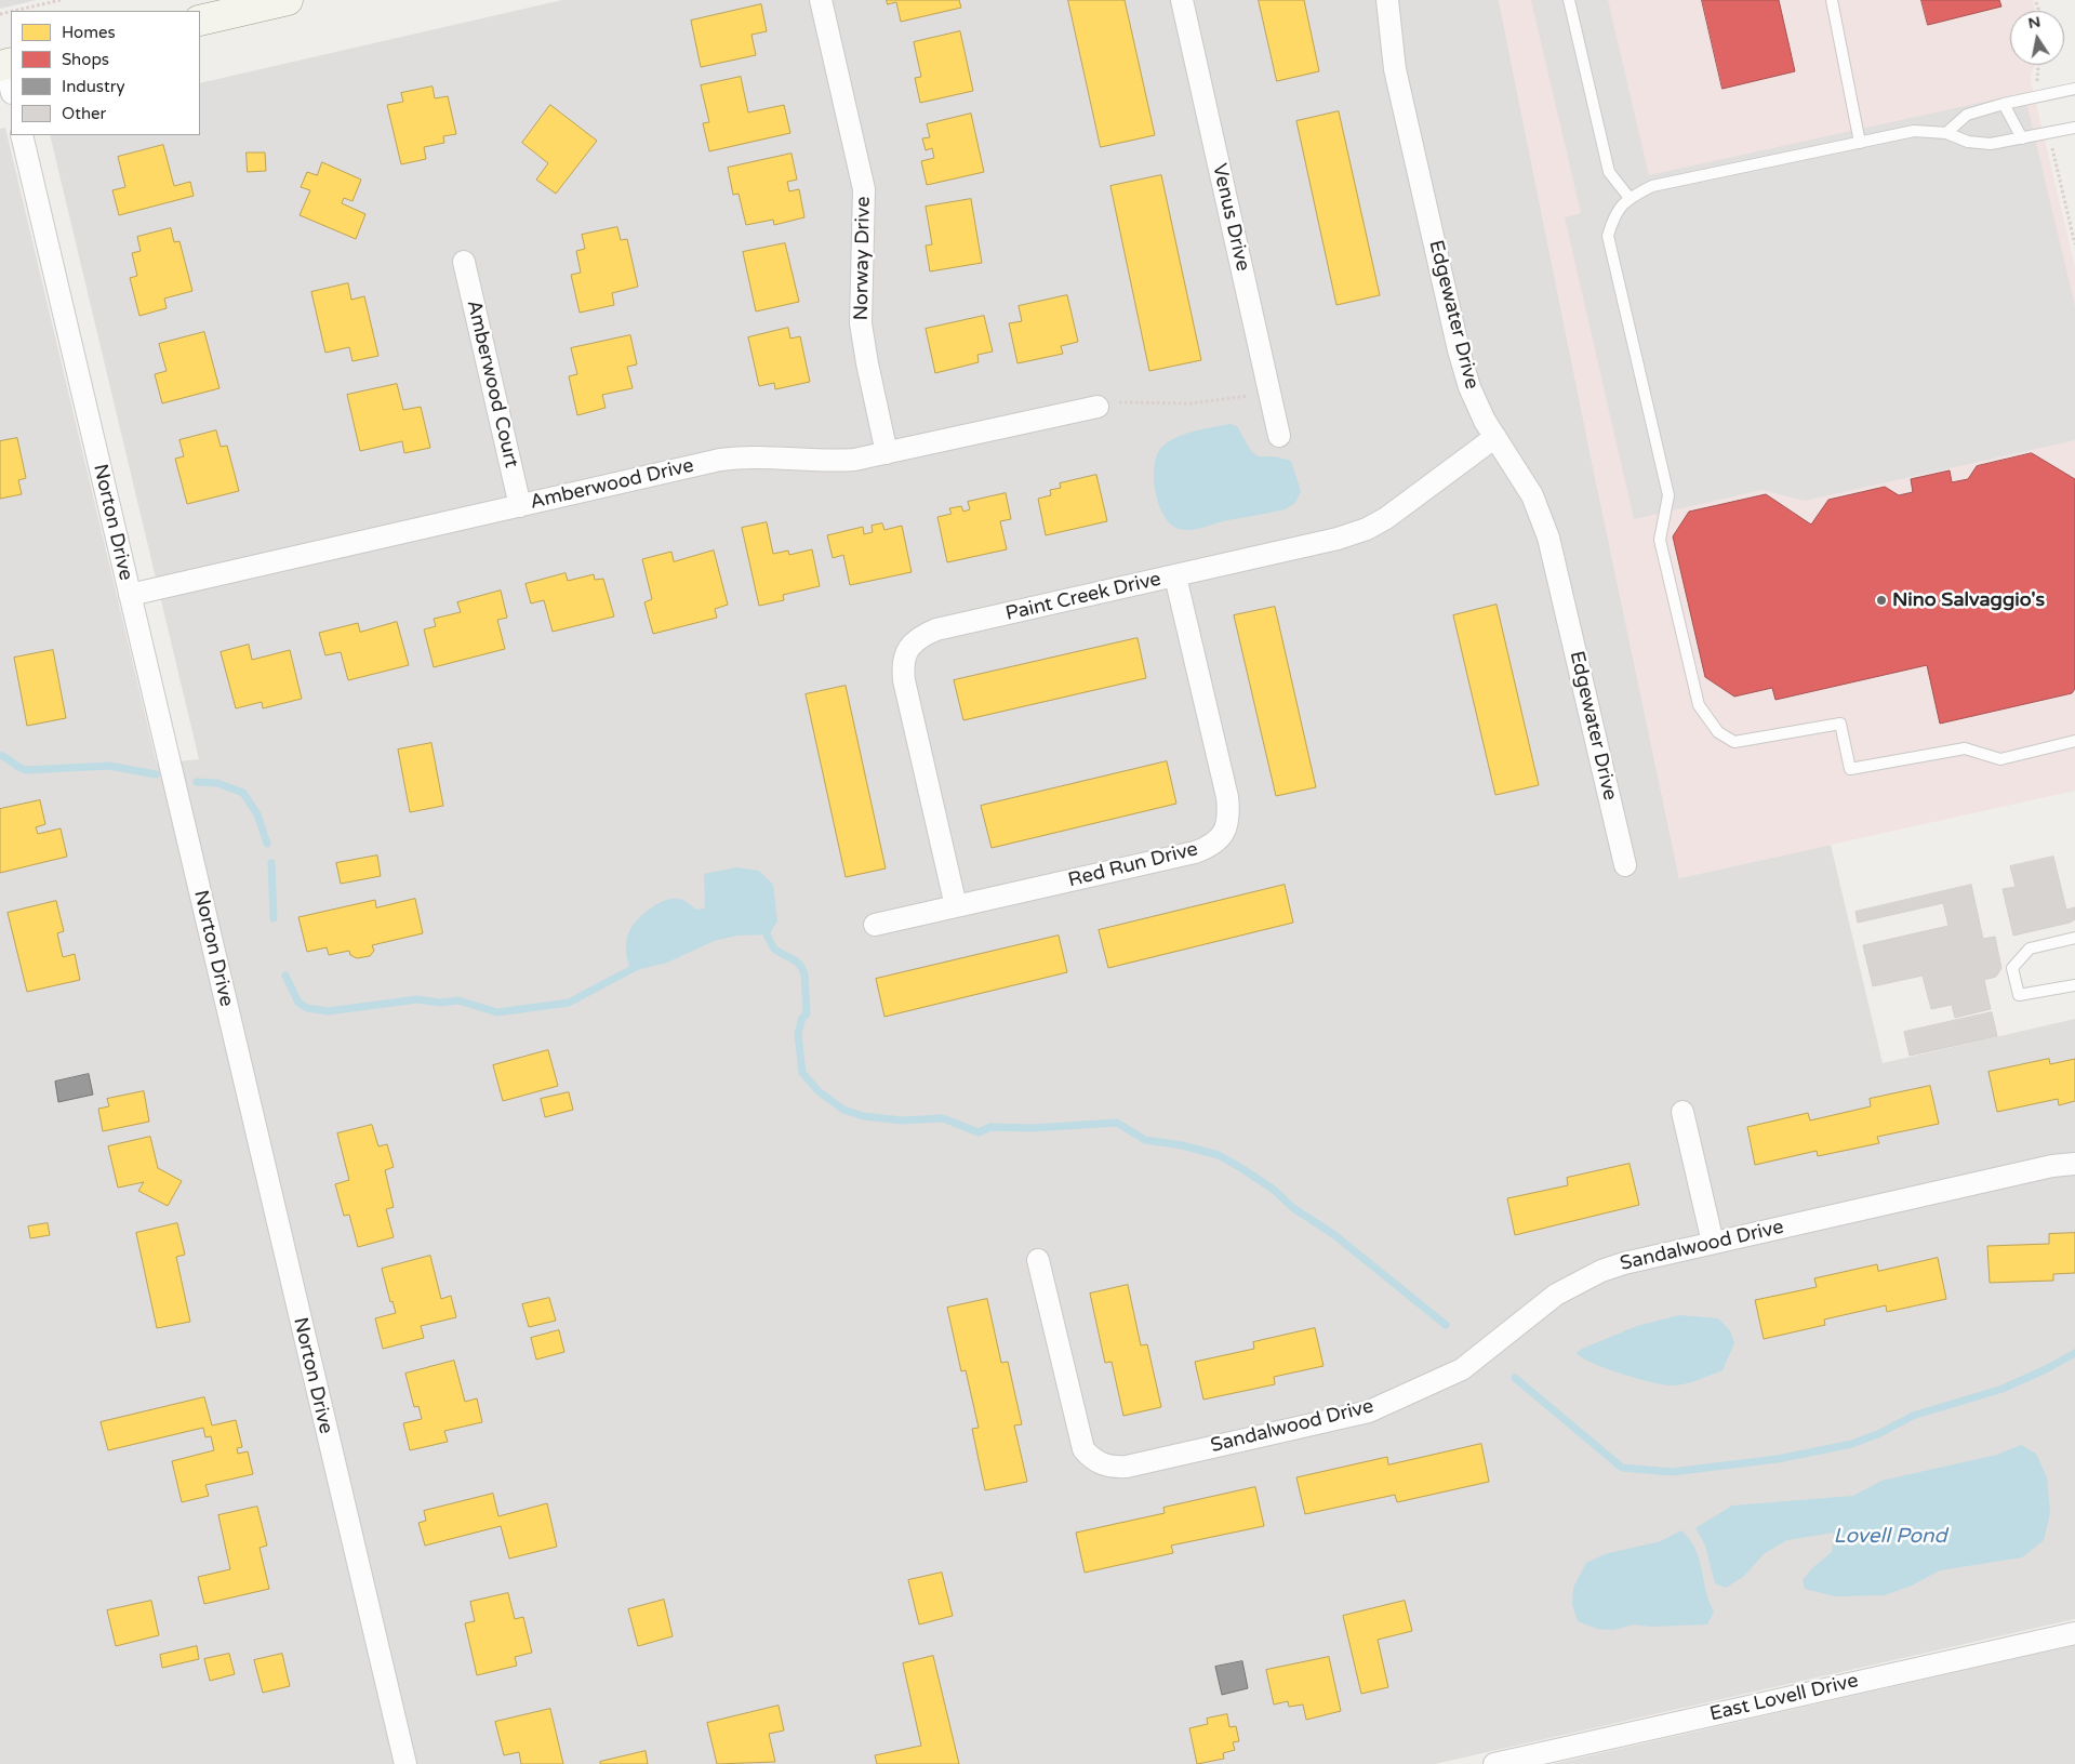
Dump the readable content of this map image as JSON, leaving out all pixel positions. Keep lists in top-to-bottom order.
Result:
{
  "streets": {
    "street": [
      "Venus Drive",
      "Norway Drive",
      "Edgewater Drive",
      "Amberwood Court",
      "Amberwood Drive",
      "Norton Drive",
      "Paint Creek Drive",
      "Red Run Drive",
      "Sandalwood Drive",
      "East Lovell Drive"
    ]
  },
  "crossings": [
    ["Norway Drive", "Amberwood Drive"],
    ["Edgewater Drive", "Paint Creek Drive"],
    ["Amberwood Court", "Amberwood Drive"],
    ["Amberwood Drive", "Norton Drive"],
    ["Paint Creek Drive", "Red Run Drive"]
  ],
  "water": ["Lovell Pond"],
  "places": ["Nino Salvaggio's"],
  "legend": [
    "Homes",
    "Shops",
    "Industry",
    "Other"
  ],
  "north": "top"
}
